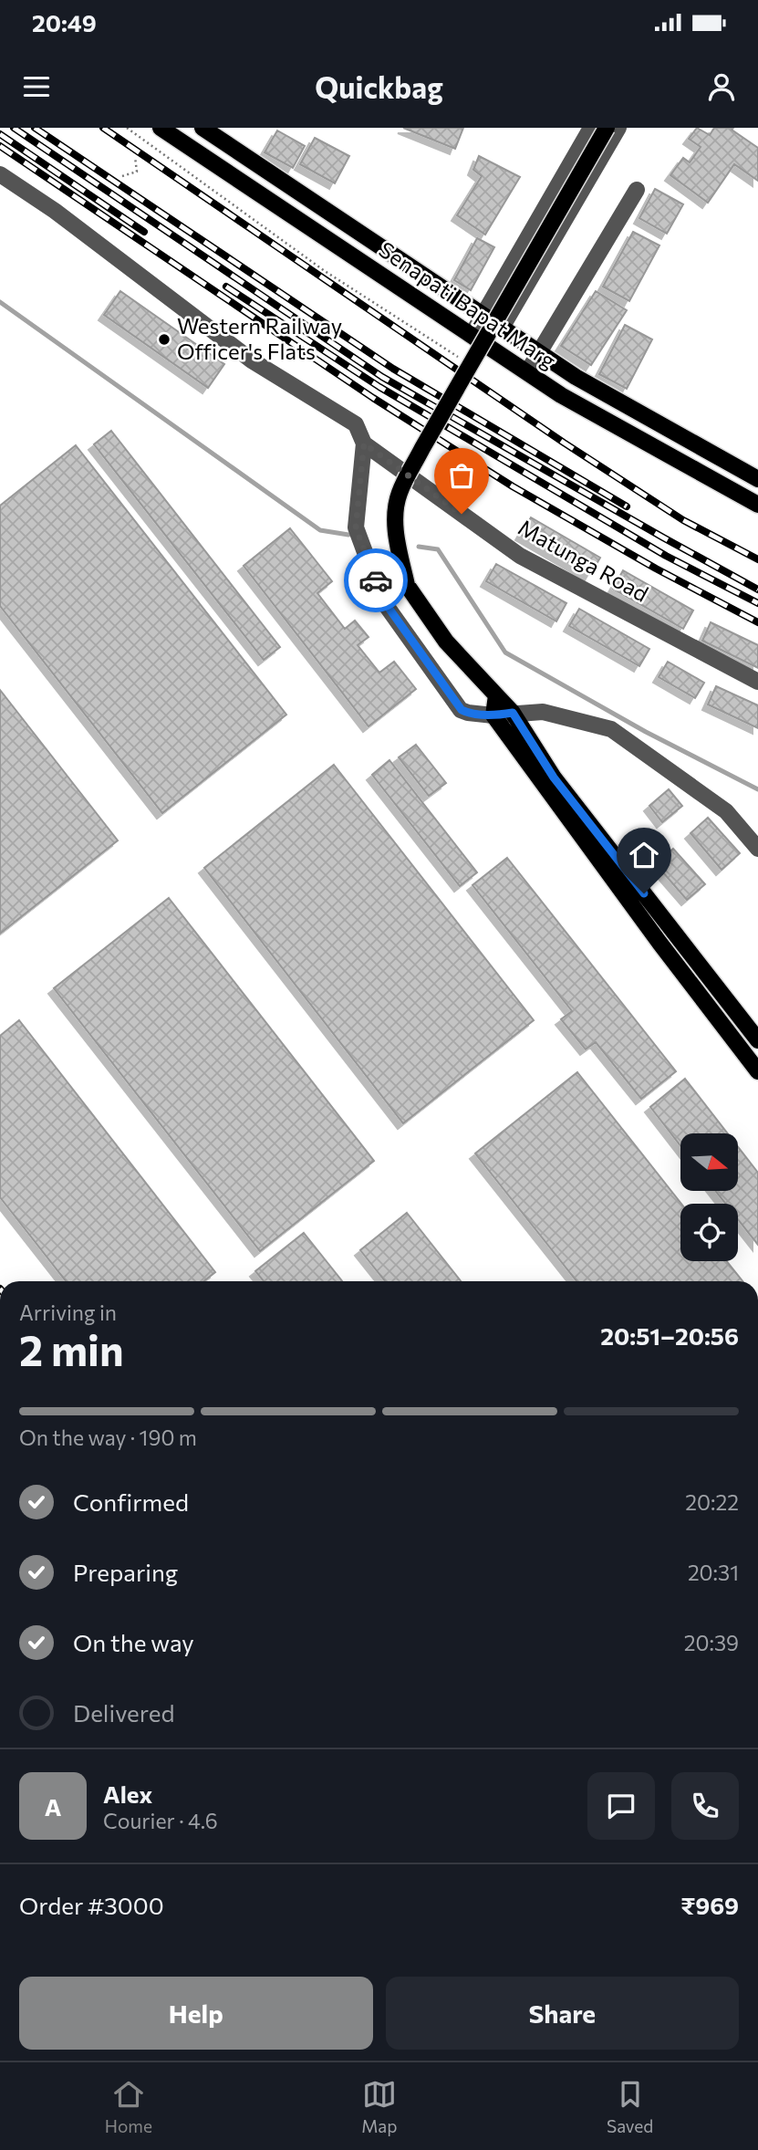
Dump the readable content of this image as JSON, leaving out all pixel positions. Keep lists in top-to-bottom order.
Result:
{
  "streets": {
    "main road": ["Senapati Bapat Marg"],
    "street": ["Matunga Road"]
  },
  "places": ["Western Railway Officer's Flats"],
  "north": "right",
  "page": {
    "status": "20:49",
    "header": "Quickbag",
    "heading": ["2 min", "Arriving in", "20:51–20:56"],
    "panel": [
      "Alex",
      "Courier · 4.6",
      "Order #3000",
      "₹969"
    ],
    "bar": "On the way · 190 m",
    "list": [
      ["Confirmed", "20:22"],
      ["Preparing", "20:31"],
      ["On the way", "20:39"],
      "Delivered"
    ],
    "round": "A",
    "buttons": ["Help", "Share"],
    "tabs": ["Home", "Map", "Saved"]
  }
}
